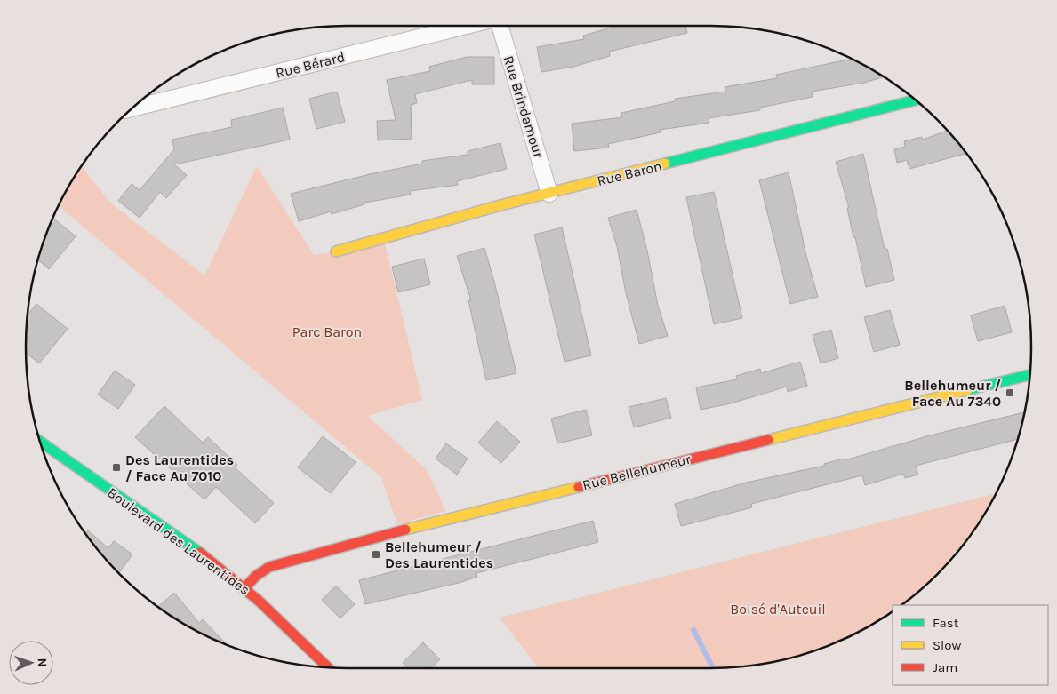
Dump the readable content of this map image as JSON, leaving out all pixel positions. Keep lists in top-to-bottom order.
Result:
{
  "streets": {
    "street": [
      "Rue Bérard",
      "Rue Brindamour",
      "Rue Baron",
      "Rue Bellehumeur",
      "Boulevard des Laurentides"
    ]
  },
  "crossings": [
    ["Rue Brindamour", "Rue Baron"],
    ["Rue Bellehumeur", "Boulevard des Laurentides"]
  ],
  "parks": ["Parc Baron", "Boisé d'Auteuil"],
  "places": {
    "transit": ["Bellehumeur / Face Au 7340", "Des Laurentides / Face Au 7010", "Bellehumeur / Des Laurentides"]
  },
  "legend": ["Fast", "Slow", "Jam"],
  "north": "right"
}
